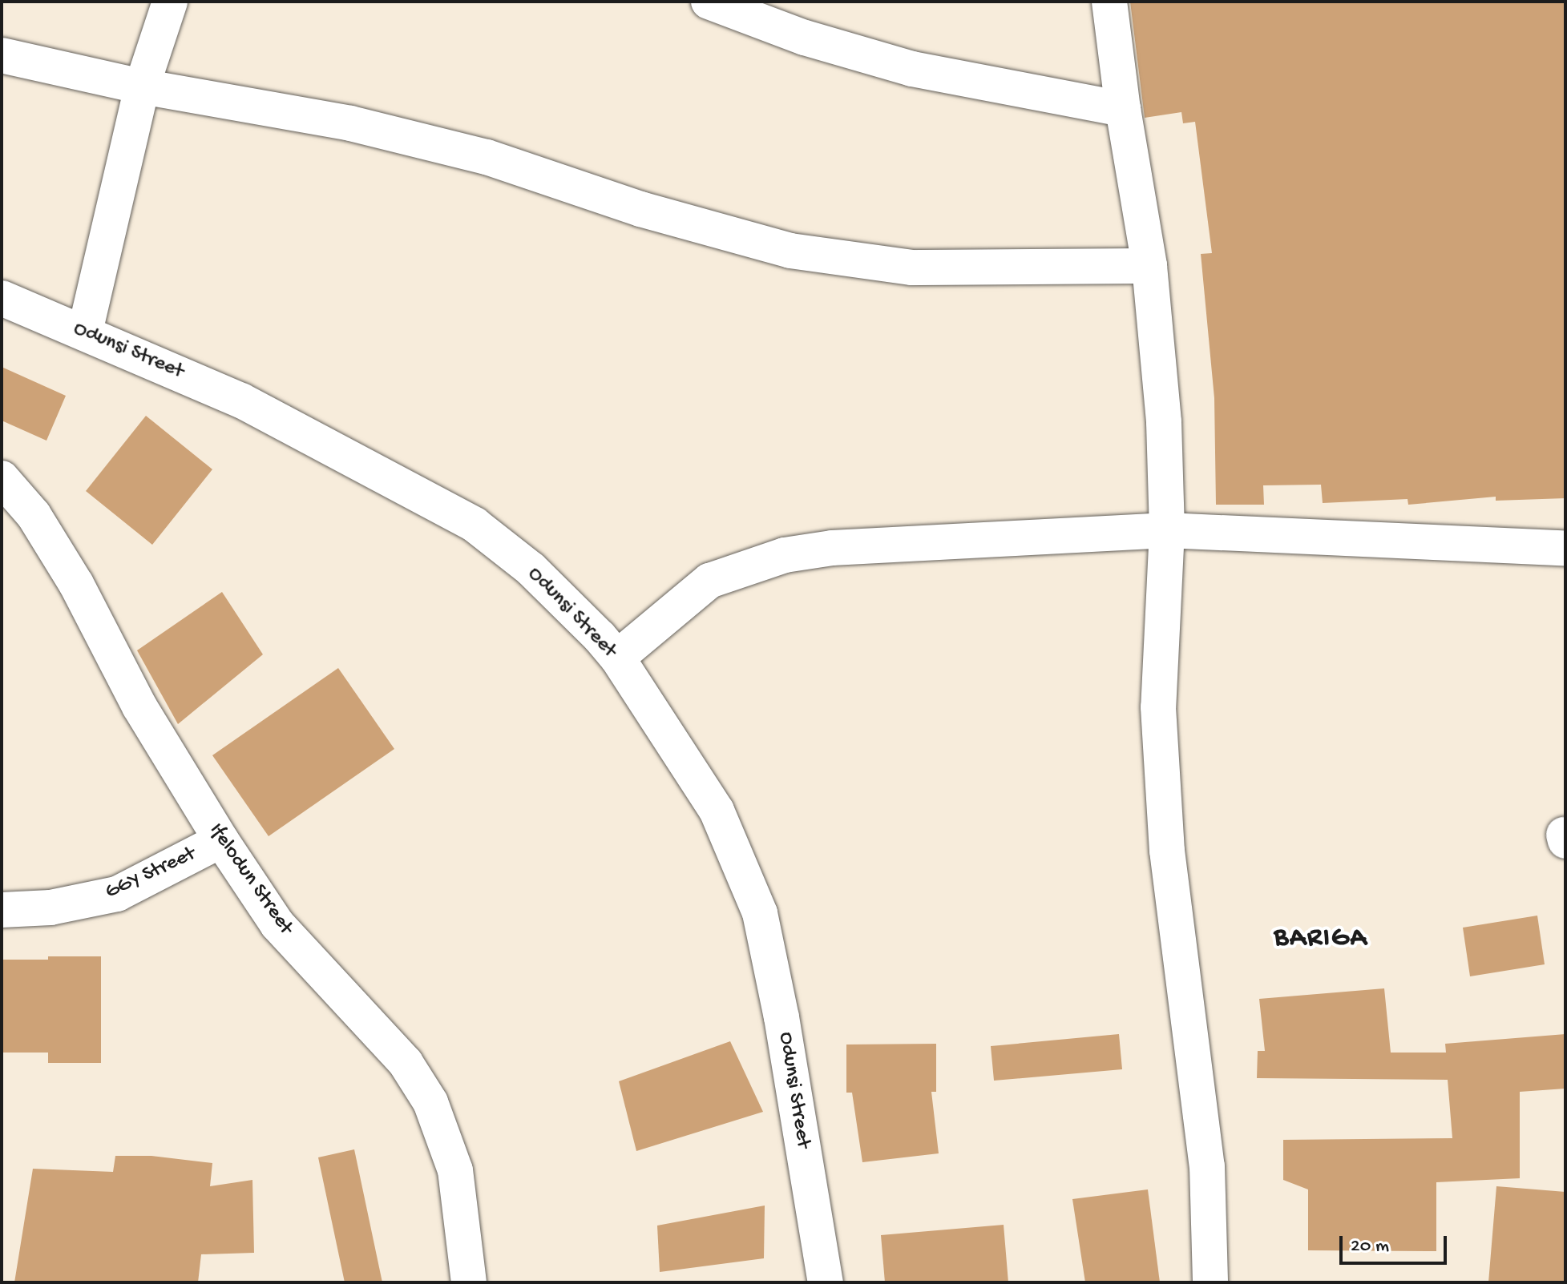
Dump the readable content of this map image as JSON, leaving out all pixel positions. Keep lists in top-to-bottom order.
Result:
{
  "streets": {
    "street": ["Odunsi Street", "GGY Street", "Ifelodun Street"]
  },
  "crossings": [
    ["GGY Street", "Ifelodun Street"]
  ],
  "districts": ["BARIGA"],
  "scale_bar": "20 m"
}
